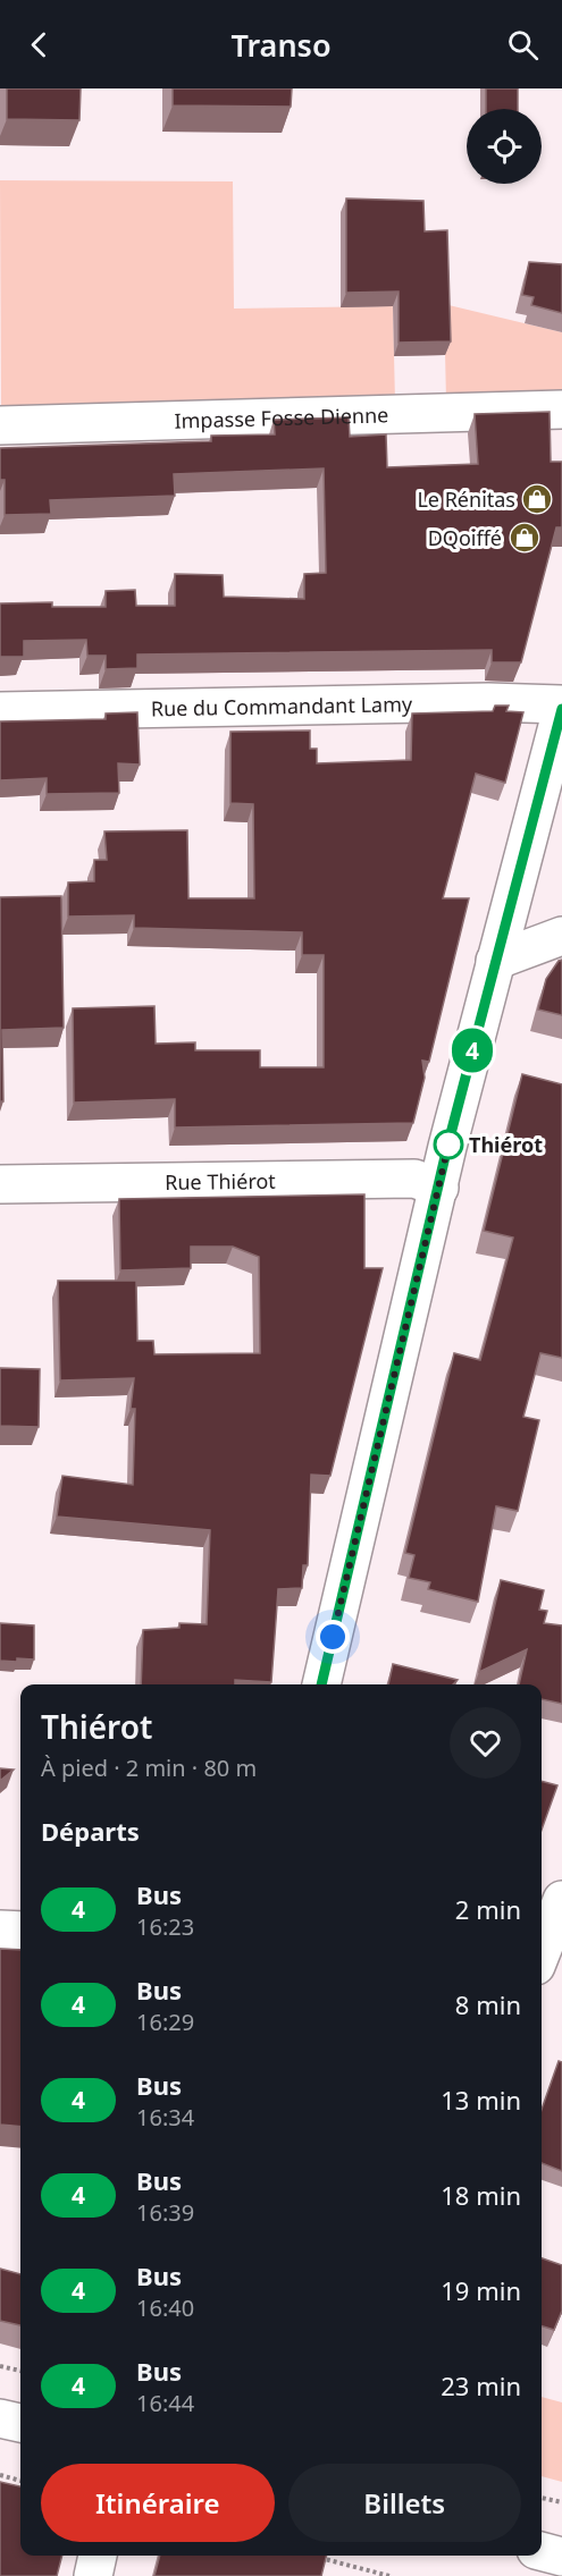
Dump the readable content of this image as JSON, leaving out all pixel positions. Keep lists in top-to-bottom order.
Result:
{
  "streets": {
    "street": ["Impasse Fosse Dienne", "Rue du Commandant Lamy", "Rue Thiérot"]
  },
  "places": {
    "shop": ["Le Rénitas", "DQoiffé"],
    "other": ["Thiérot"]
  },
  "lines": ["bus line 4"],
  "page": {
    "header": "Transo",
    "on_map": "4",
    "heading": [
      ["Thiérot", "À pied · 2 min · 80 m"],
      "Départs"
    ],
    "list": [
      {
        "mark": "4",
        "name": "Bus",
        "note": "16:23",
        "value": "2 min"
      },
      {
        "mark": "4",
        "name": "Bus",
        "note": "16:29",
        "value": "8 min"
      },
      {
        "mark": "4",
        "name": "Bus",
        "note": "16:34",
        "value": "13 min"
      },
      {
        "mark": "4",
        "name": "Bus",
        "note": "16:39",
        "value": "18 min"
      },
      {
        "mark": "4",
        "name": "Bus",
        "note": "16:40",
        "value": "19 min"
      },
      {
        "mark": "4",
        "name": "Bus",
        "note": "16:44",
        "value": "23 min"
      }
    ],
    "buttons": ["Itinéraire", "Billets"]
  }
}
